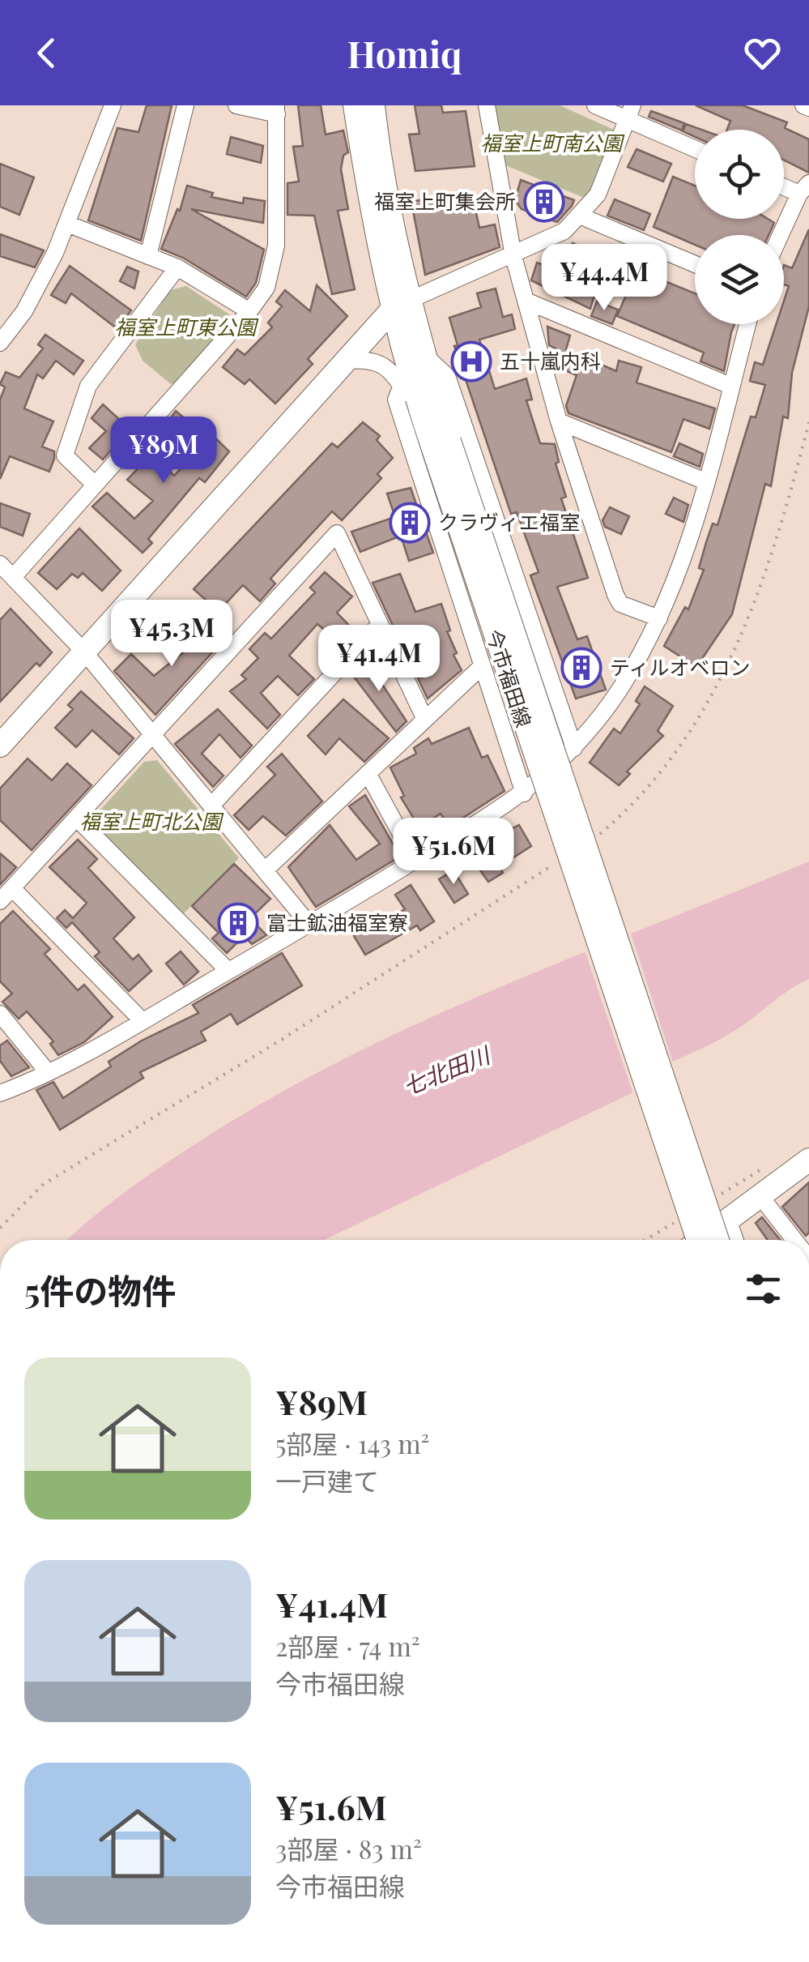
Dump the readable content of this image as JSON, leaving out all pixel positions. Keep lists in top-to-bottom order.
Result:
{
  "streets": {
    "main road": ["今市福田線"]
  },
  "water": ["七北田川"],
  "parks": ["福室上町南公園", "福室上町東公園", "福室上町北公園"],
  "places": {
    "building": [
      "福室上町集会所",
      "クラヴィエ福室",
      "ティルオベロン",
      "富士鉱油福室寮"
    ],
    "hospital": ["五十嵐内科"]
  },
  "page": {
    "header": "Homiq",
    "price": [
      "¥44.4M",
      "¥89M",
      "¥45.3M",
      "¥41.4M",
      "¥51.6M"
    ],
    "heading": "5件の物件",
    "list": [
      {
        "name": "¥89M",
        "note": "5部屋 · 143 m² · 一戸建て"
      },
      {
        "name": "¥41.4M",
        "note": "2部屋 · 74 m² · 今市福田線"
      },
      {
        "name": "¥51.6M",
        "note": "3部屋 · 83 m² · 今市福田線"
      }
    ]
  }
}
